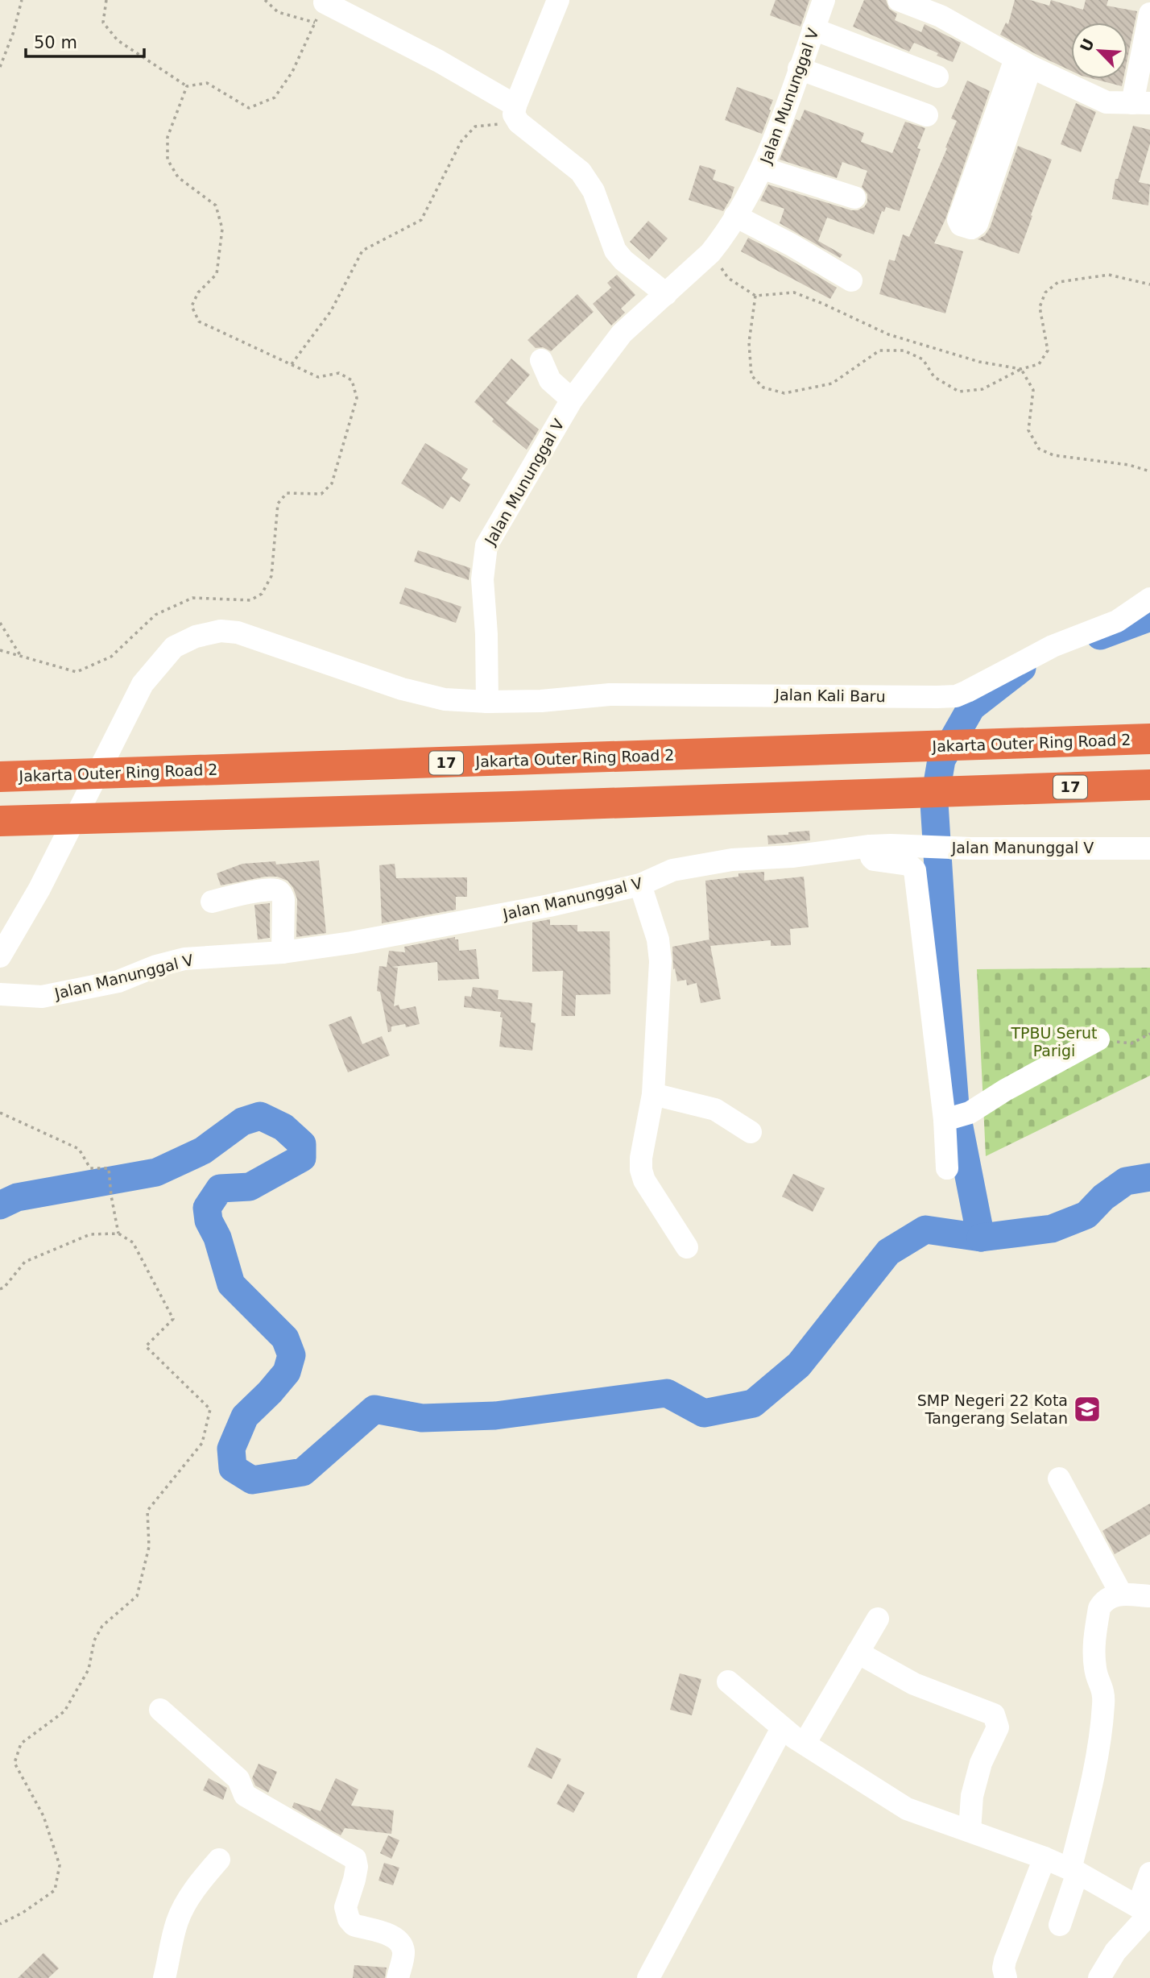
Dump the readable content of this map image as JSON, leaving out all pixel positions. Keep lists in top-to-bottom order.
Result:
{
  "streets": {
    "highway": ["Jakarta Outer Ring Road 2", "17"],
    "street": ["Jalan Mununggal V", "Jalan Kali Baru", "Jalan Manunggal V"]
  },
  "crossings": [
    ["Jalan Mununggal V", "Jalan Kali Baru"]
  ],
  "parks": ["TPBU Serut Parigi"],
  "places": {
    "school or university": ["SMP Negeri 22 Kota Tangerang Selatan"]
  },
  "scale_bar": "50 m",
  "north": "top left"
}
